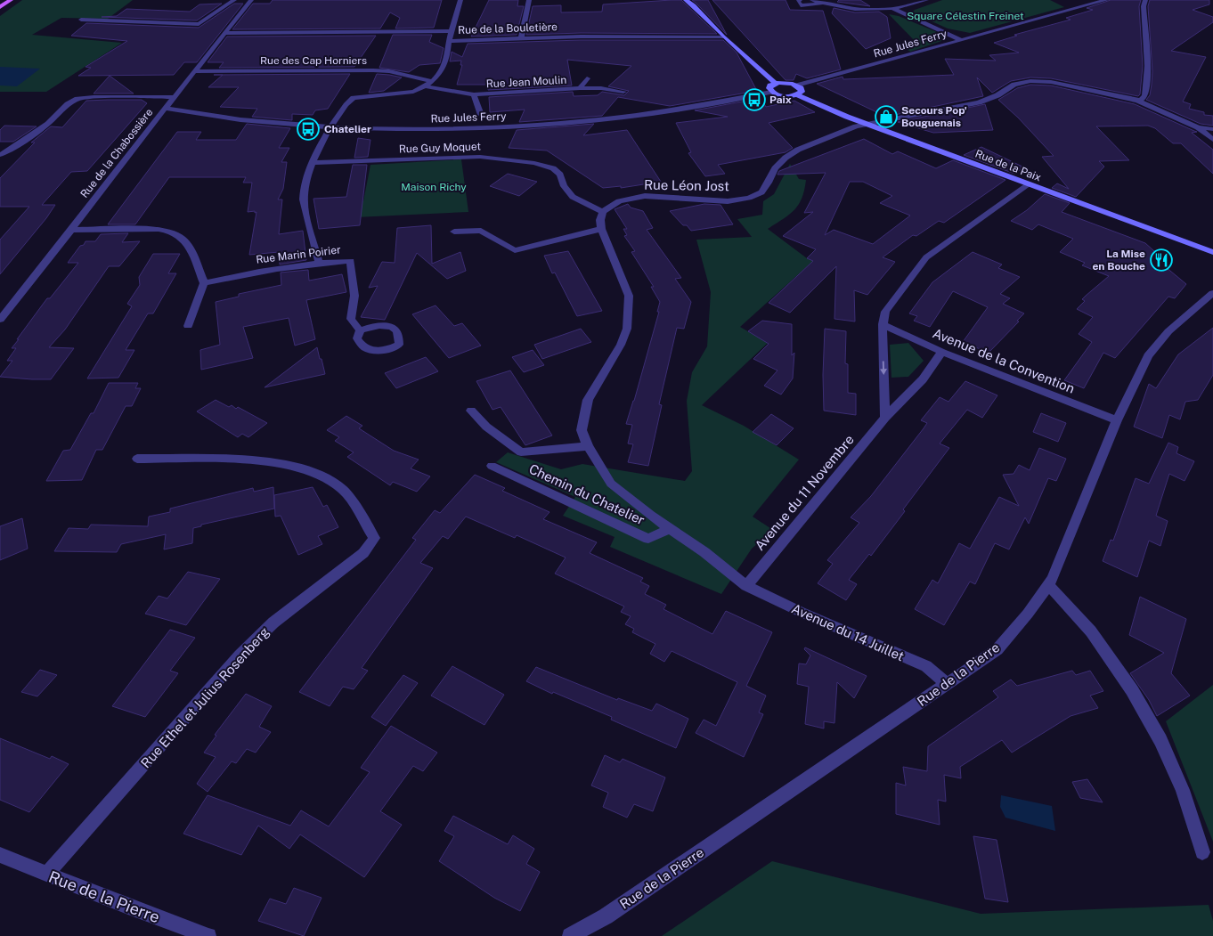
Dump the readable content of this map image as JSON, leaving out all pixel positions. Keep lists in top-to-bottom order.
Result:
{
  "streets": {
    "street": [
      "Rue de la Bouletière",
      "Rue Jules Ferry",
      "Rue des Cap Horniers",
      "Rue Jean Moulin",
      "Rue Guy Moquet",
      "Rue de la Chabossière",
      "Rue de la Paix",
      "Rue Léon Jost",
      "Rue Marin Poirier",
      "Avenue de la Convention",
      "Avenue du 11 Novembre",
      "Chemin du Chatelier",
      "Avenue du 14 Juillet",
      "Rue de la Pierre",
      "Rue Ethel et Julius Rosenberg"
    ]
  },
  "crossings": [
    ["Rue de la Bouletière", "Rue de la Chabossière"],
    ["Rue Jules Ferry", "Rue de la Chabossière"],
    ["Rue Jules Ferry", "Rue de la Paix"],
    ["Rue des Cap Horniers", "Rue de la Chabossière"],
    ["Rue Guy Moquet", "Rue Léon Jost"],
    ["Rue de la Paix", "Rue Léon Jost"],
    ["Avenue de la Convention", "Avenue du 11 Novembre"],
    ["Avenue de la Convention", "Rue de la Pierre"],
    ["Avenue du 11 Novembre", "Avenue du 14 Juillet"],
    ["Avenue du 14 Juillet", "Rue de la Pierre"],
    ["Rue de la Pierre", "Rue Ethel et Julius Rosenberg"]
  ],
  "parks": ["Square Célestin Freinet", "Maison Richy"],
  "places": {
    "bus stop": ["Paix", "Chatelier"],
    "shop": ["Secours Pop' Bouguenais"],
    "restaurant": ["La Mise en Bouche"]
  }
}
